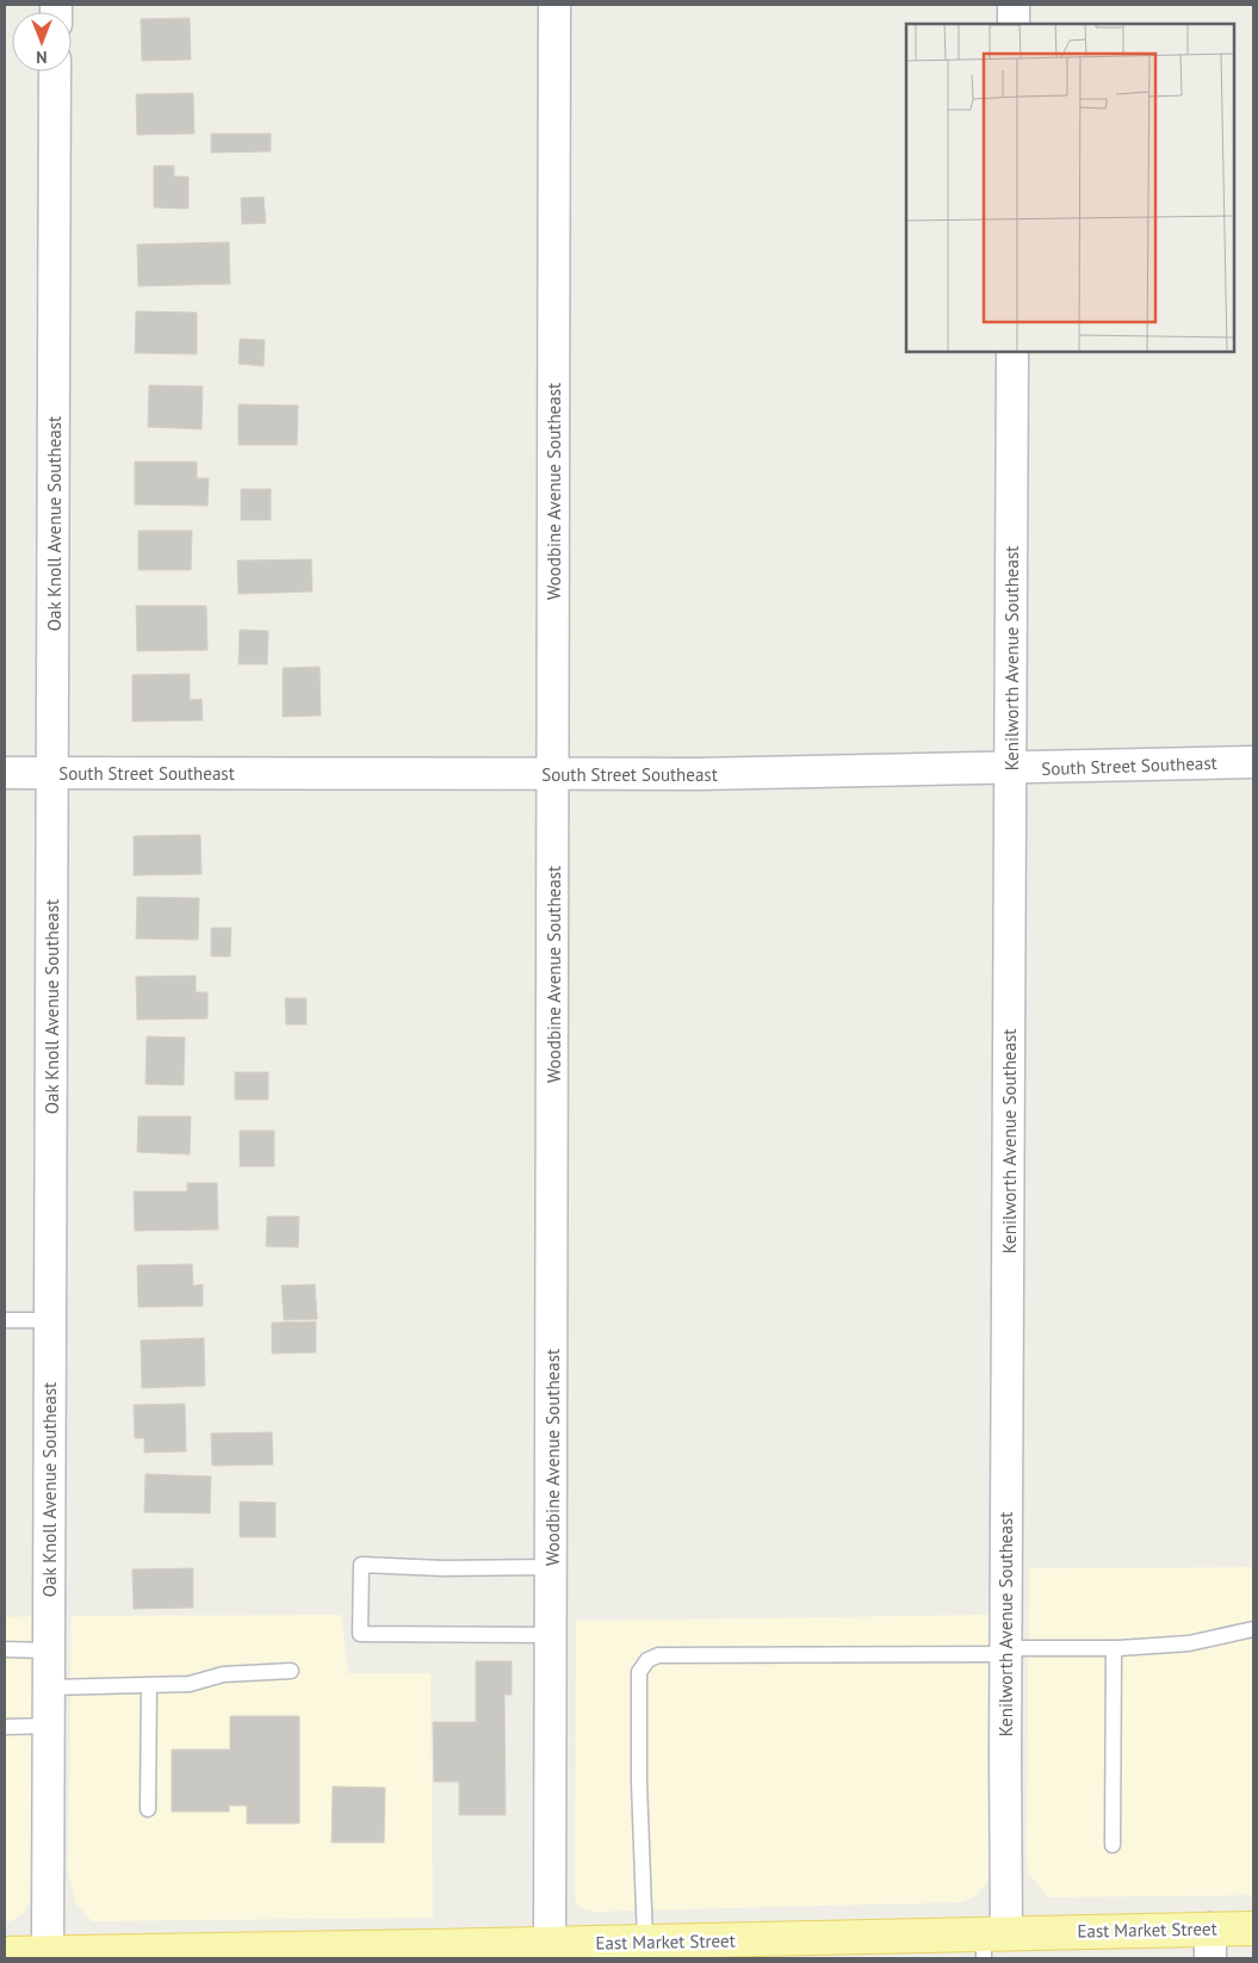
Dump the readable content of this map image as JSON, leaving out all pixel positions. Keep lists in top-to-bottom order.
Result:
{
  "streets": {
    "main road": ["East Market Street"],
    "street": [
      "Woodbine Avenue Southeast",
      "Oak Knoll Avenue Southeast",
      "Kenilworth Avenue Southeast",
      "South Street Southeast"
    ]
  },
  "crossings": [
    ["Woodbine Avenue Southeast", "South Street Southeast"],
    ["Woodbine Avenue Southeast", "East Market Street"],
    ["Oak Knoll Avenue Southeast", "South Street Southeast"],
    ["Oak Knoll Avenue Southeast", "East Market Street"],
    ["Kenilworth Avenue Southeast", "South Street Southeast"],
    ["Kenilworth Avenue Southeast", "East Market Street"]
  ],
  "north": "bottom"
}
